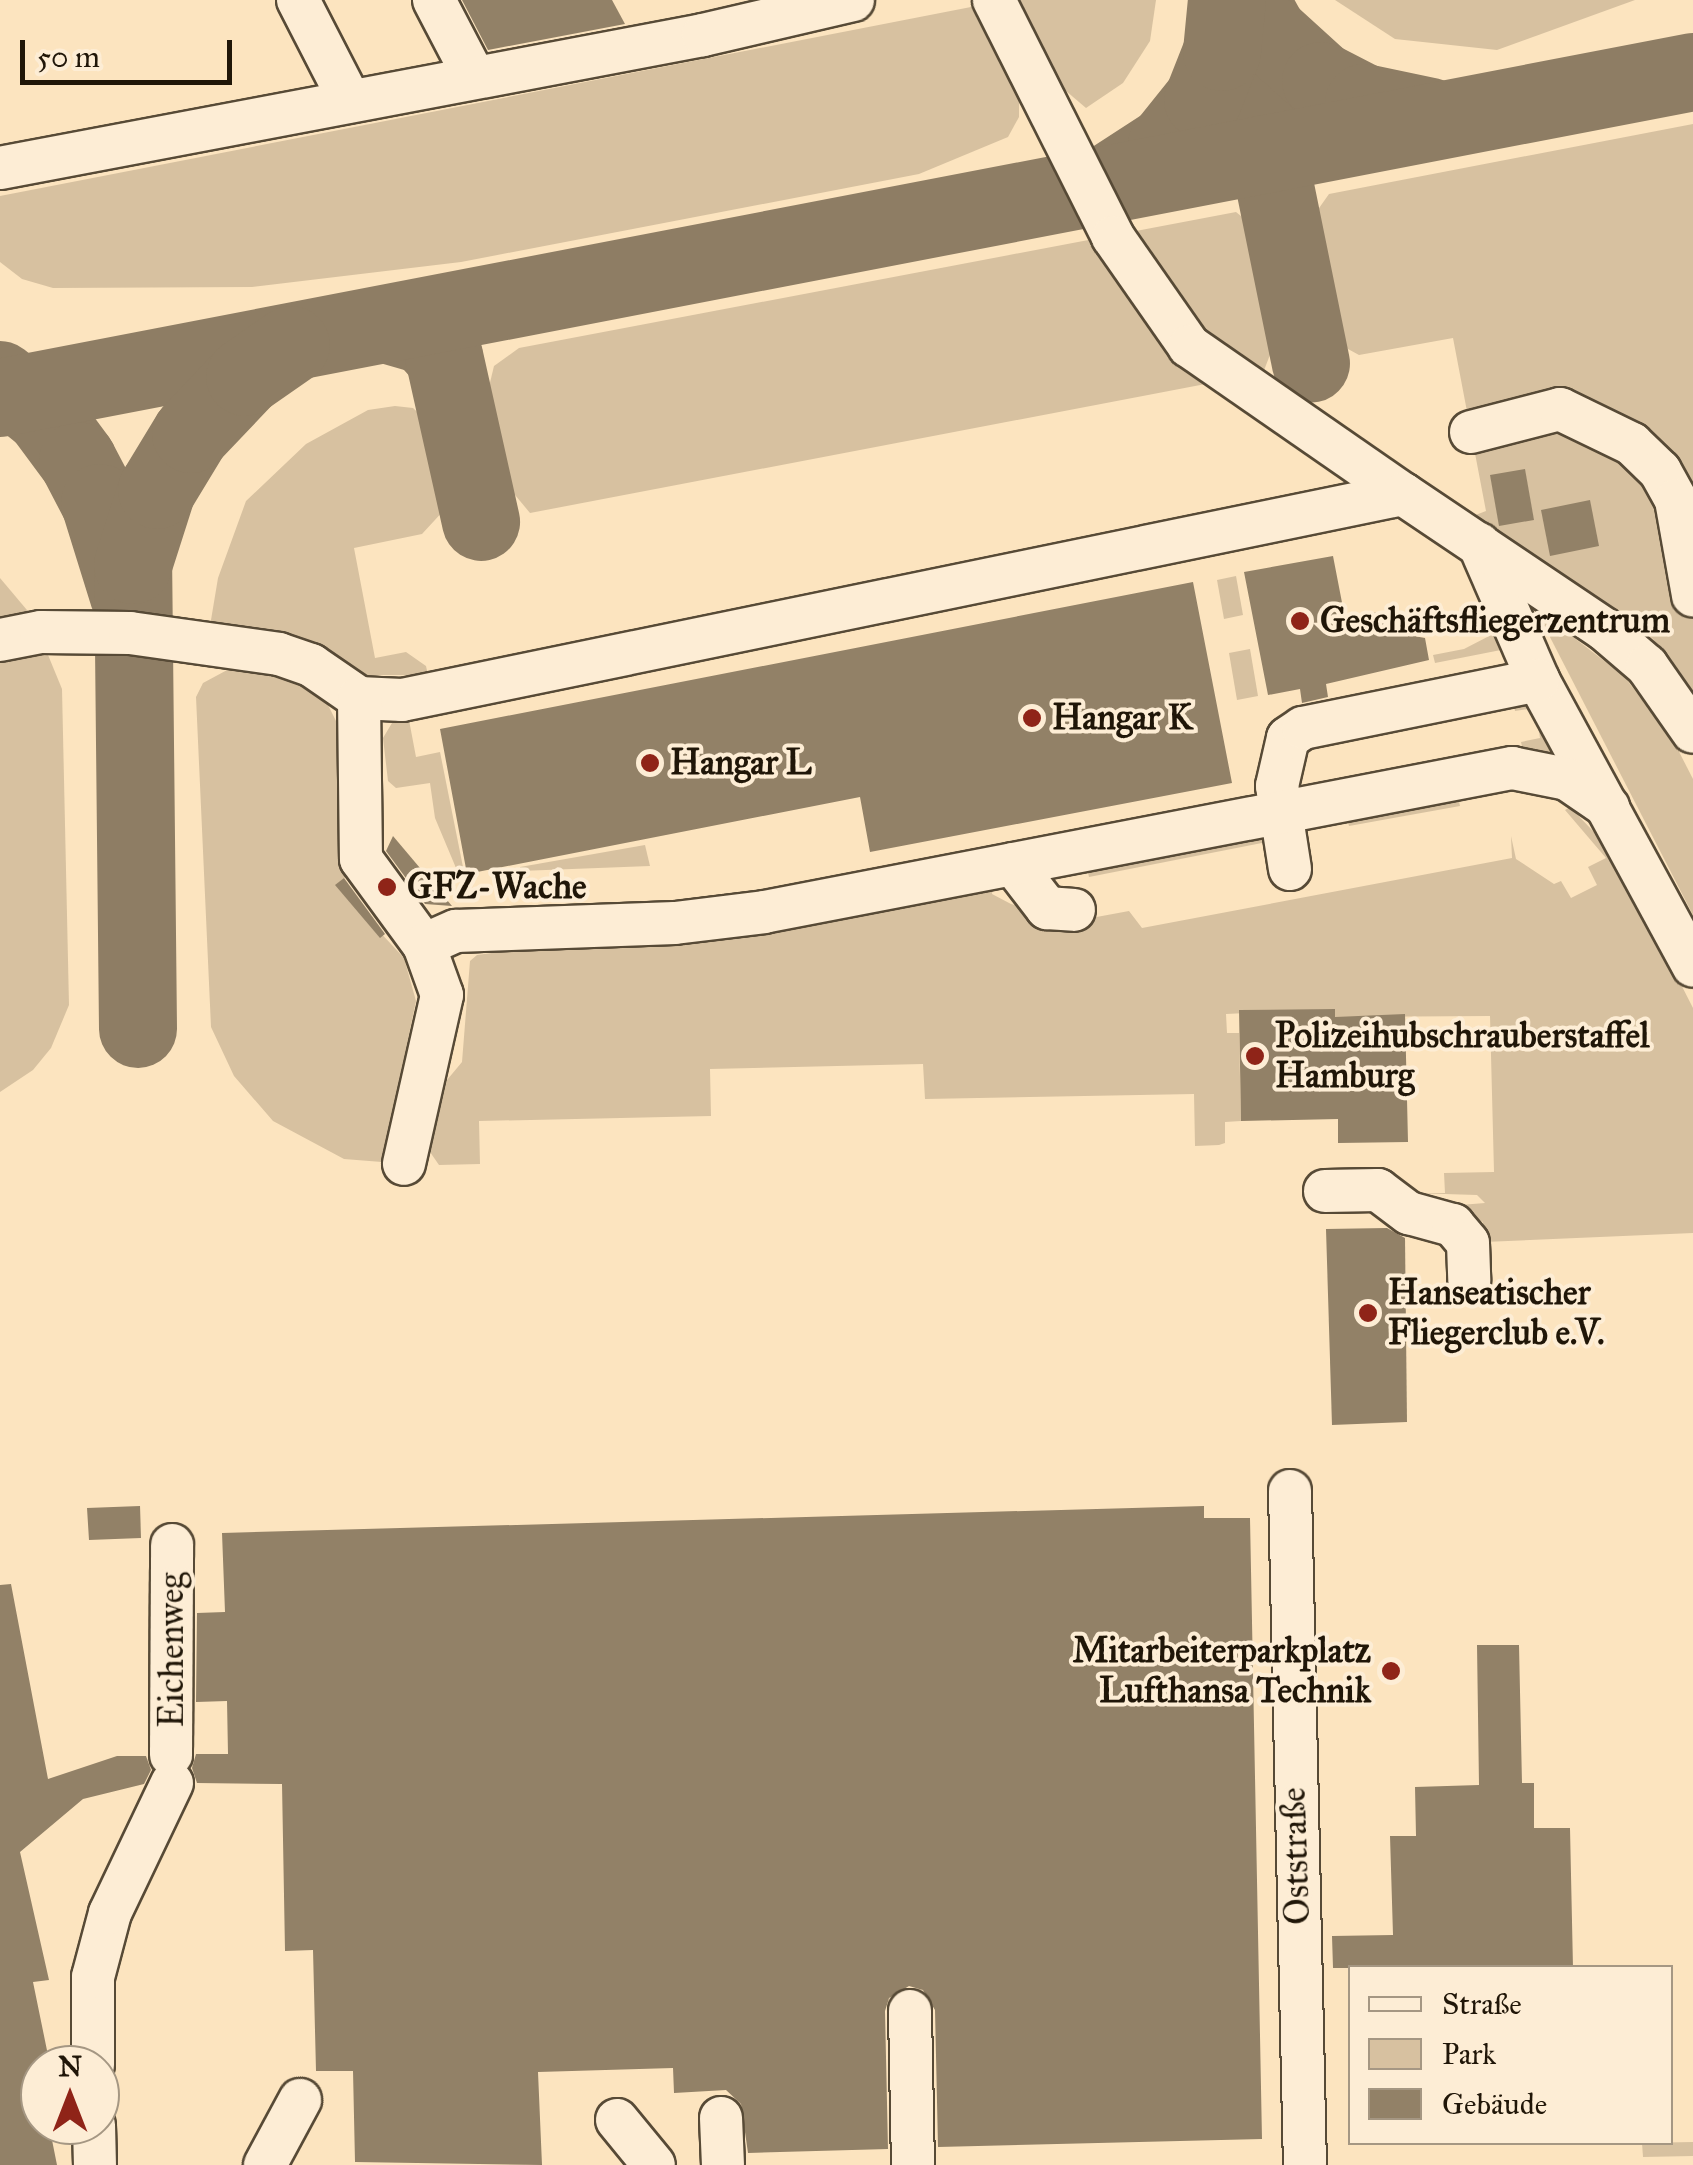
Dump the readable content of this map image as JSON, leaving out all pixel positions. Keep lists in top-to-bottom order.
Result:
{
  "streets": {
    "lane": ["Eichenweg", "Oststraße"]
  },
  "places": [
    "Geschäftsfliegerzentrum",
    "Hangar K",
    "Hangar L",
    "GFZ-Wache",
    "Polizeihubschrauberstaffel Hamburg",
    "Hanseatischer Fliegerclub e.V.",
    "Mitarbeiterparkplatz Lufthansa Technik"
  ],
  "legend": ["Straße", "Park", "Gebäude"],
  "scale_bar": "50 m",
  "north": "top"
}
